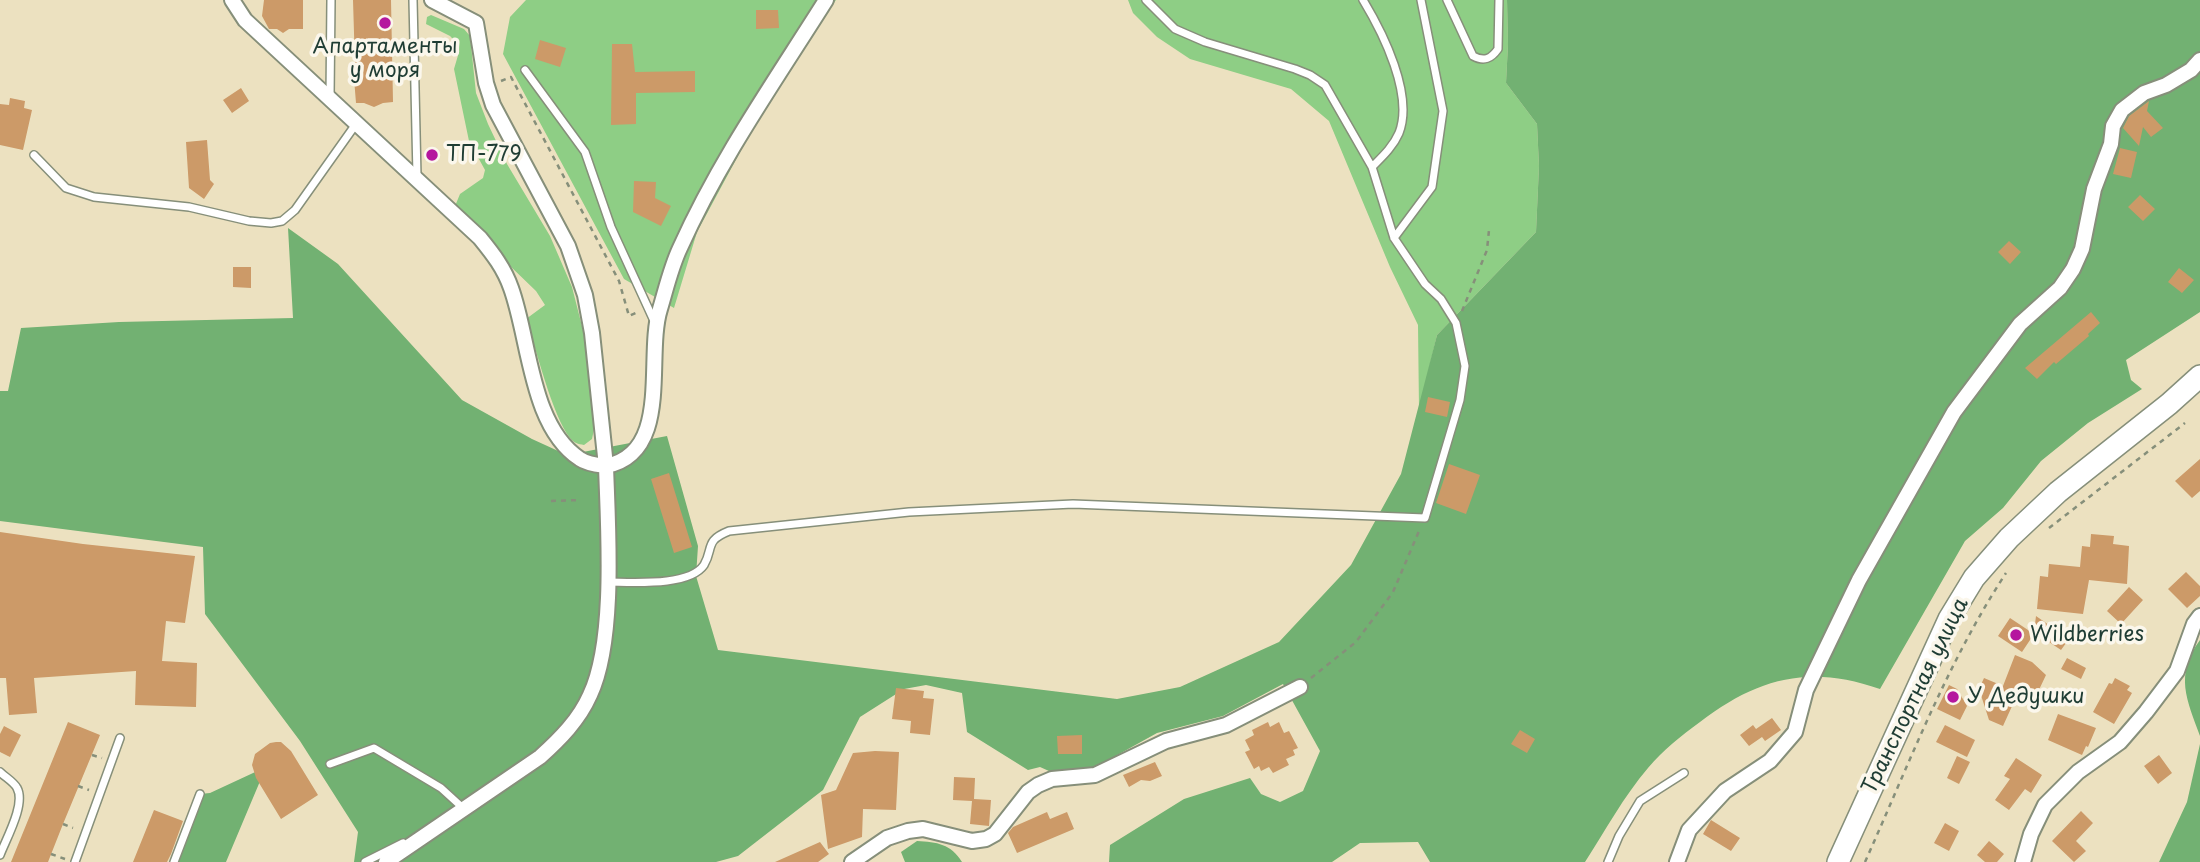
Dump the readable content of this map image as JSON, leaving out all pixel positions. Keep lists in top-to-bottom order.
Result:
{
  "streets": {
    "main road": ["Транспортная улица"]
  },
  "places": [
    "Апартаменты у моря",
    "ТП-779",
    "Wildberries",
    "У Дедушки"
  ]
}
